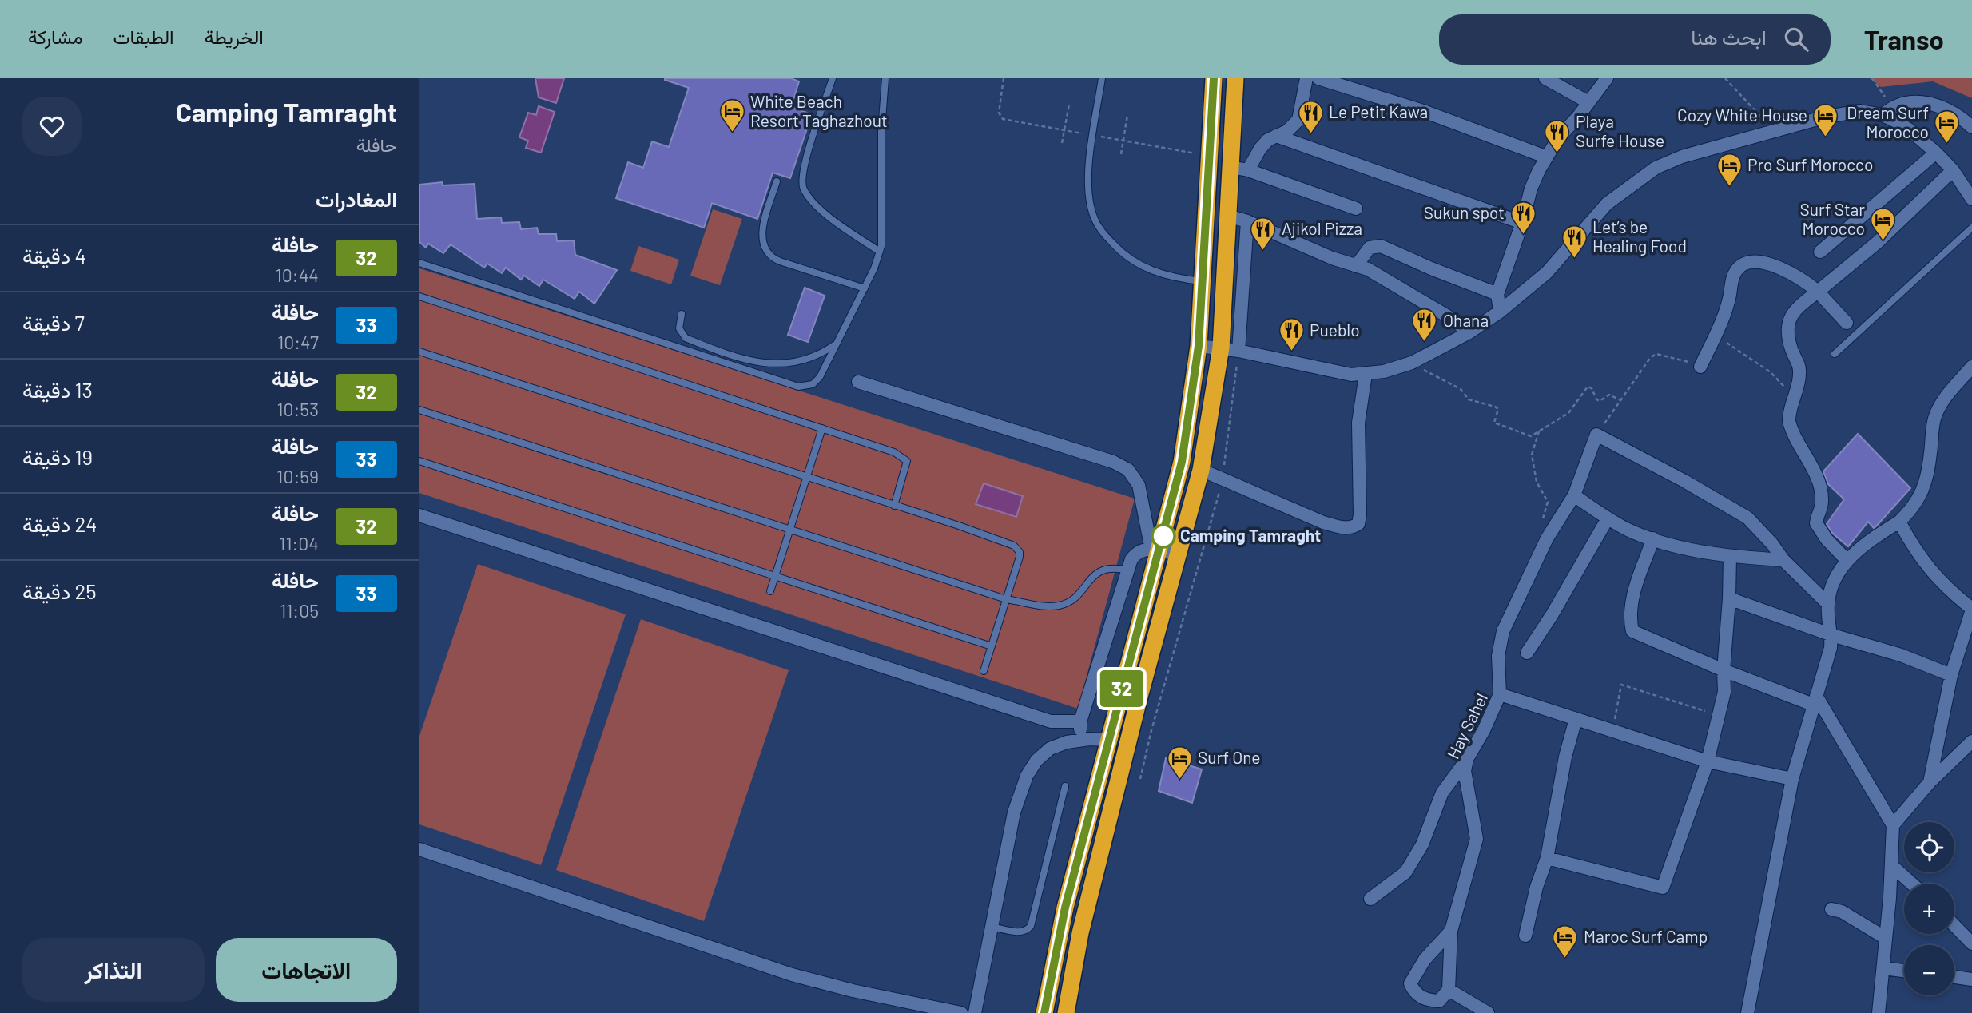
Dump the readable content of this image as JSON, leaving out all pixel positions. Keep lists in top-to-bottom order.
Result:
{
  "streets": {
    "street": ["Hay Sahel"]
  },
  "places": {
    "hotel": [
      "White Beach Resort Taghazhout",
      "Cozy White House",
      "Dream Surf Morocco",
      "Pro Surf Morocco",
      "Surf Star Morocco",
      "Surf One",
      "Maroc Surf Camp"
    ],
    "restaurant": [
      "Le Petit Kawa",
      "Playa Surfe House",
      "Sukun spot",
      "Ajikol Pizza",
      "Let’s be Healing Food",
      "Ohana",
      "Pueblo"
    ],
    "other": ["Camping Tamraght"]
  },
  "lines": ["bus line 32"],
  "page": {
    "header": "Transo",
    "search": "ابحث هنا",
    "nav": ["الخريطة", "الطبقات", "مشاركة"],
    "on_map": "32",
    "heading": [
      ["Camping Tamraght", "حافلة"],
      "المغادرات"
    ],
    "list": [
      {
        "mark": "32",
        "name": "حافلة",
        "note": "10:44",
        "value": "4 دقيقة"
      },
      {
        "mark": "33",
        "name": "حافلة",
        "note": "10:47",
        "value": "7 دقيقة"
      },
      {
        "mark": "32",
        "name": "حافلة",
        "note": "10:53",
        "value": "13 دقيقة"
      },
      {
        "mark": "33",
        "name": "حافلة",
        "note": "10:59",
        "value": "19 دقيقة"
      },
      {
        "mark": "32",
        "name": "حافلة",
        "note": "11:04",
        "value": "24 دقيقة"
      },
      {
        "mark": "33",
        "name": "حافلة",
        "note": "11:05",
        "value": "25 دقيقة"
      }
    ],
    "map_buttons": ["+", "−"],
    "buttons": ["الاتجاهات", "التذاكر"]
  }
}
